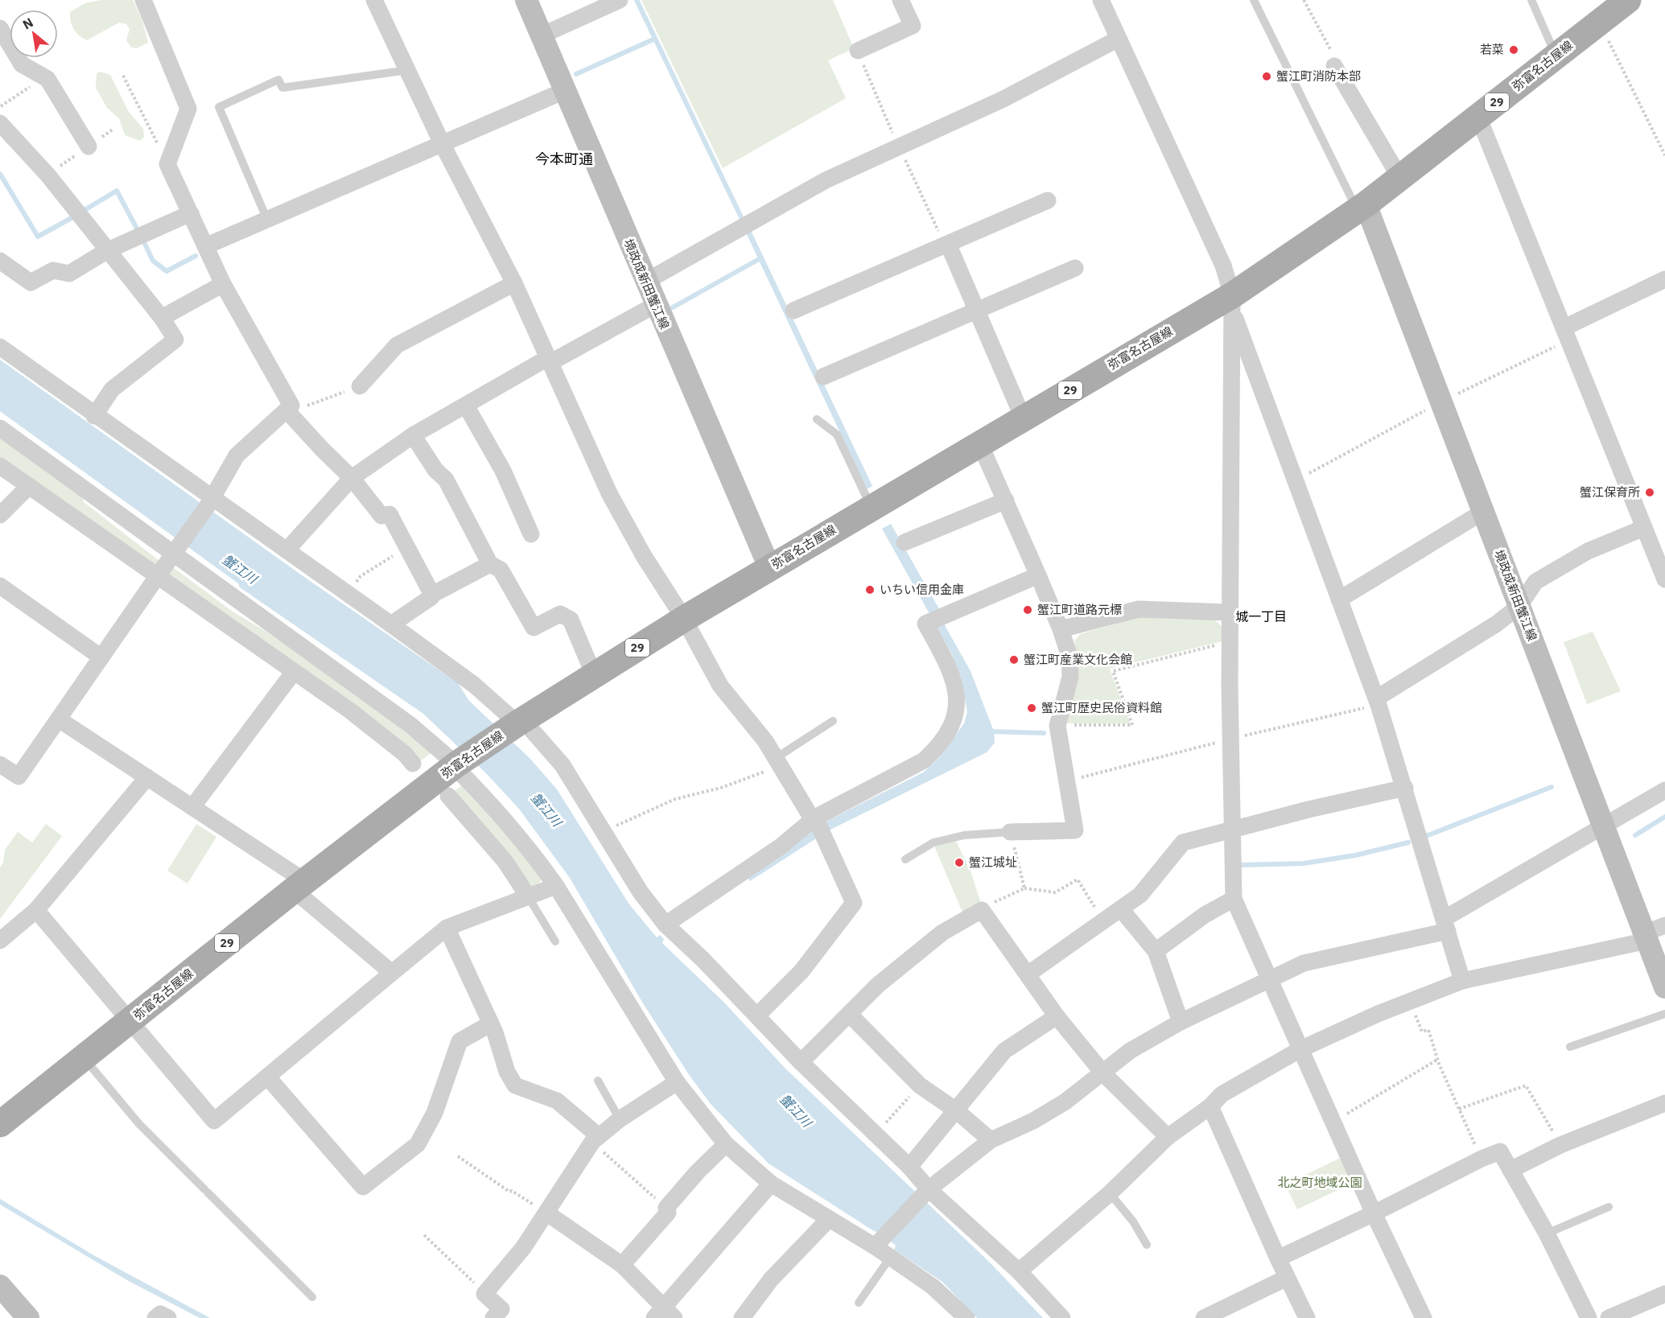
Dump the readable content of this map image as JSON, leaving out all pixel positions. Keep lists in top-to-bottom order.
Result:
{
  "streets": {
    "main road": ["弥富名古屋線", "29", "境政成新田蟹江線"]
  },
  "crossings": [
    ["弥富名古屋線", "境政成新田蟹江線"]
  ],
  "districts": ["今本町通", "城一丁目"],
  "water": ["蟹江川"],
  "parks": ["北之町地域公園"],
  "places": [
    "若菜",
    "蟹江町消防本部",
    "蟹江保育所",
    "いちい信用金庫",
    "蟹江町道路元標",
    "蟹江町産業文化会館",
    "蟹江町歴史民俗資料館",
    "蟹江城址"
  ],
  "north": "top left"
}
